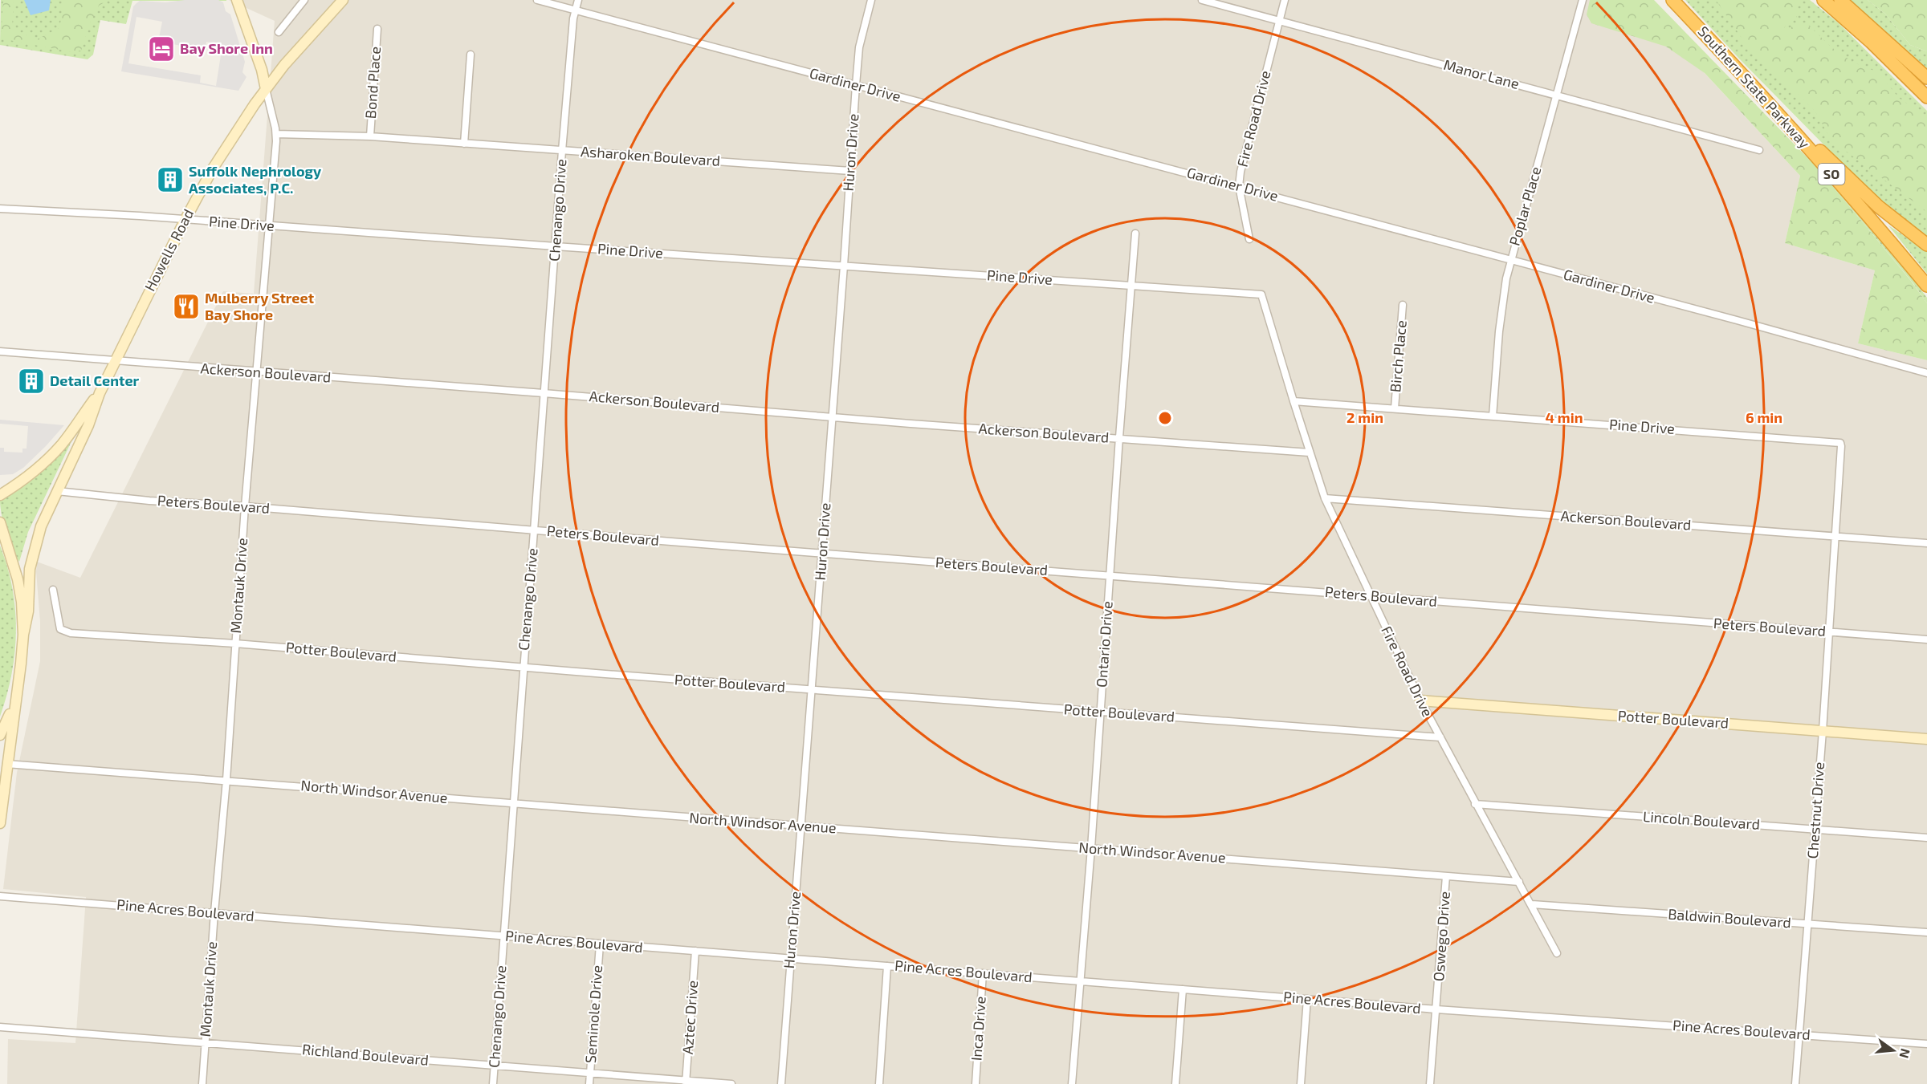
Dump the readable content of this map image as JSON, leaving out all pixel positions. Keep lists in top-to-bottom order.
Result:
{
  "streets": {
    "highway": ["Southern State Parkway", "SO"],
    "main road": ["Howells Road", "Potter Boulevard"],
    "street": [
      "Manor Lane",
      "Bond Place",
      "Gardiner Drive",
      "Fire Road Drive",
      "Huron Drive",
      "Asharoken Boulevard",
      "Poplar Place",
      "Chenango Drive",
      "Pine Drive",
      "Birch Place",
      "Ackerson Boulevard",
      "Peters Boulevard",
      "Montauk Drive",
      "Ontario Drive",
      "North Windsor Avenue",
      "Chestnut Drive",
      "Lincoln Boulevard",
      "Pine Acres Boulevard",
      "Baldwin Boulevard",
      "Oswego Drive",
      "Seminole Drive",
      "Aztec Drive",
      "Inca Drive",
      "Richland Boulevard"
    ]
  },
  "crossings": [
    ["Manor Lane", "Fire Road Drive"],
    ["Manor Lane", "Poplar Place"],
    ["Bond Place", "Asharoken Boulevard"],
    ["Gardiner Drive", "Fire Road Drive"],
    ["Gardiner Drive", "Huron Drive"],
    ["Gardiner Drive", "Poplar Place"],
    ["Gardiner Drive", "Chenango Drive"],
    ["Fire Road Drive", "Pine Drive"],
    ["Fire Road Drive", "Ackerson Boulevard"],
    ["Fire Road Drive", "Peters Boulevard"],
    ["Fire Road Drive", "Potter Boulevard"],
    ["Fire Road Drive", "North Windsor Avenue"],
    ["Fire Road Drive", "Lincoln Boulevard"],
    ["Fire Road Drive", "Baldwin Boulevard"],
    ["Huron Drive", "Asharoken Boulevard"],
    ["Huron Drive", "Pine Drive"],
    ["Huron Drive", "Ackerson Boulevard"],
    ["Huron Drive", "Peters Boulevard"],
    ["Huron Drive", "Potter Boulevard"],
    ["Huron Drive", "North Windsor Avenue"],
    ["Huron Drive", "Pine Acres Boulevard"],
    ["Asharoken Boulevard", "Chenango Drive"],
    ["Asharoken Boulevard", "Montauk Drive"],
    ["Poplar Place", "Pine Drive"],
    ["Chenango Drive", "Pine Drive"],
    ["Chenango Drive", "Ackerson Boulevard"],
    ["Chenango Drive", "Peters Boulevard"],
    ["Chenango Drive", "Potter Boulevard"],
    ["Chenango Drive", "North Windsor Avenue"],
    ["Chenango Drive", "Pine Acres Boulevard"],
    ["Chenango Drive", "Richland Boulevard"],
    ["Pine Drive", "Howells Road"],
    ["Pine Drive", "Birch Place"],
    ["Pine Drive", "Ackerson Boulevard"],
    ["Pine Drive", "Montauk Drive"],
    ["Pine Drive", "Ontario Drive"],
    ["Pine Drive", "Chestnut Drive"],
    ["Howells Road", "Ackerson Boulevard"],
    ["Howells Road", "Peters Boulevard"],
    ["Howells Road", "Montauk Drive"],
    ["Ackerson Boulevard", "Montauk Drive"],
    ["Ackerson Boulevard", "Ontario Drive"],
    ["Ackerson Boulevard", "Chestnut Drive"],
    ["Peters Boulevard", "Montauk Drive"],
    ["Peters Boulevard", "Ontario Drive"],
    ["Peters Boulevard", "Chestnut Drive"],
    ["Montauk Drive", "Potter Boulevard"],
    ["Montauk Drive", "North Windsor Avenue"],
    ["Montauk Drive", "Pine Acres Boulevard"],
    ["Montauk Drive", "Richland Boulevard"],
    ["Ontario Drive", "Potter Boulevard"],
    ["Ontario Drive", "North Windsor Avenue"],
    ["Ontario Drive", "Pine Acres Boulevard"],
    ["Potter Boulevard", "Chestnut Drive"],
    ["North Windsor Avenue", "Oswego Drive"],
    ["Chestnut Drive", "Lincoln Boulevard"],
    ["Chestnut Drive", "Pine Acres Boulevard"],
    ["Chestnut Drive", "Baldwin Boulevard"],
    ["Pine Acres Boulevard", "Oswego Drive"],
    ["Pine Acres Boulevard", "Seminole Drive"],
    ["Pine Acres Boulevard", "Aztec Drive"],
    ["Pine Acres Boulevard", "Inca Drive"],
    ["Seminole Drive", "Richland Boulevard"],
    ["Aztec Drive", "Richland Boulevard"]
  ],
  "places": {
    "hotel": ["Bay Shore Inn"],
    "building": ["Suffolk Nephrology Associates, P.C.", "Detail Center"],
    "restaurant": ["Mulberry Street Bay Shore"]
  },
  "north": "right",
  "rings": ["2 min", "4 min", "6 min"]
}
